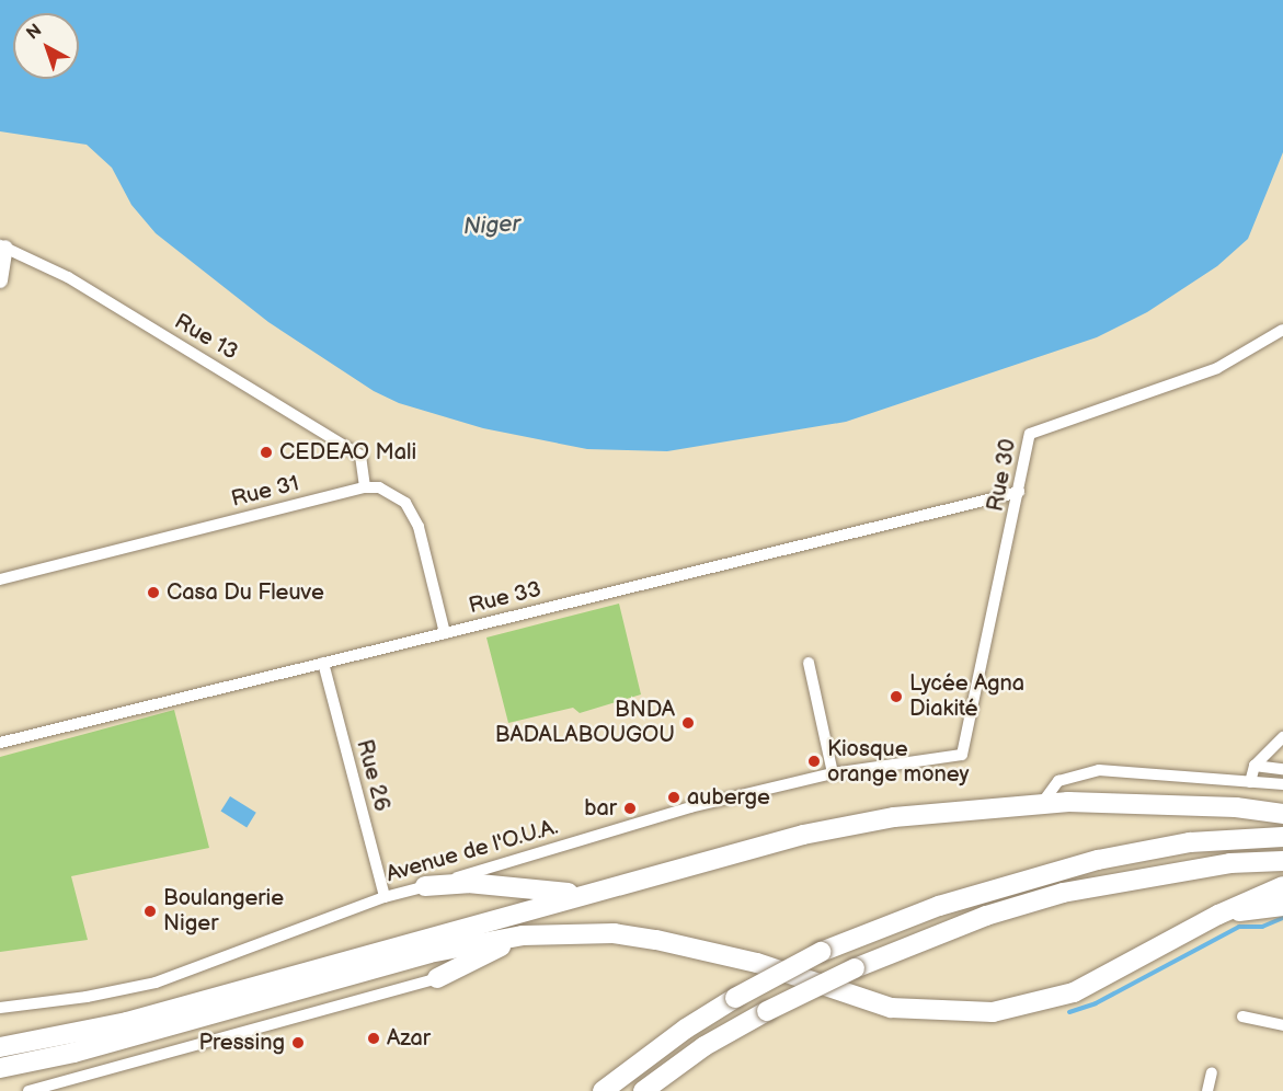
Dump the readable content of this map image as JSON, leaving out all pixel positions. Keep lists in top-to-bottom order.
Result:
{
  "streets": {
    "street": [
      "Rue 13",
      "Rue 30",
      "Rue 31",
      "Rue 33",
      "Rue 26",
      "Avenue de l'O.U.A."
    ]
  },
  "crossings": [
    ["Rue 13", "Rue 31"],
    ["Rue 30", "Rue 33"],
    ["Rue 30", "Avenue de l'O.U.A."],
    ["Rue 31", "Rue 33"],
    ["Rue 33", "Rue 26"],
    ["Rue 26", "Avenue de l'O.U.A."]
  ],
  "water": ["Niger"],
  "places": [
    "CEDEAO Mali",
    "Casa Du Fleuve",
    "Lycée Agna Diakité",
    "BNDA BADALABOUGOU",
    "Kiosque orange money",
    "auberge",
    "bar",
    "Boulangerie Niger",
    "Azar",
    "Pressing"
  ],
  "north": "top left"
}
